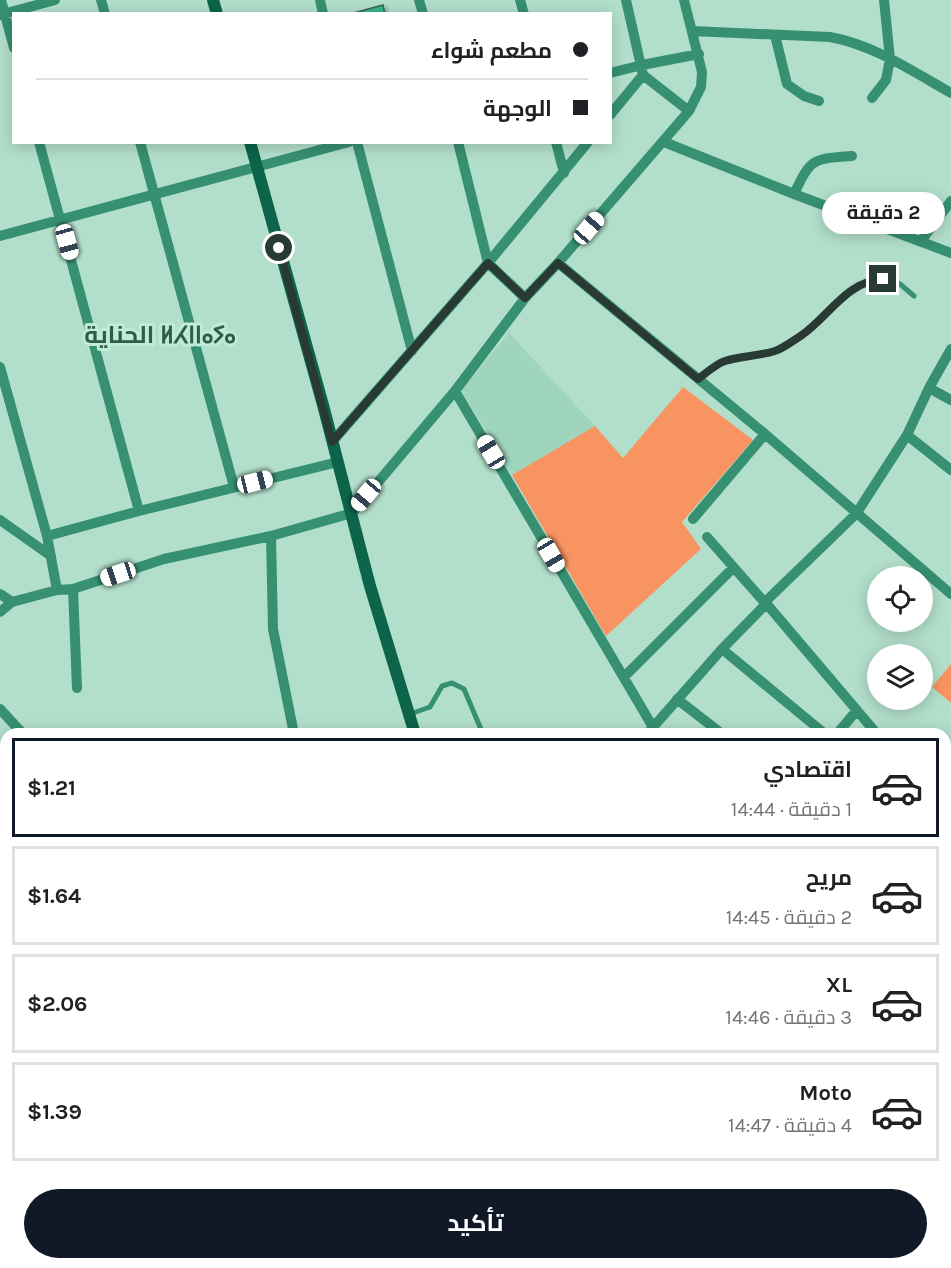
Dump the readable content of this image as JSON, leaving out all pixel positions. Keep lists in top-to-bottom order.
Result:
{
  "districts": ["الحناية ⵍⵃⵏⵏⴰⵢⴰ"],
  "page": {
    "banner": ["مطعم شواء", "الوجهة"],
    "bubble": "2 دقيقة",
    "list": [
      {
        "name": "اقتصادي",
        "note": "1 دقيقة · 14:44",
        "value": "$1.21"
      },
      {
        "name": "مريح",
        "note": "2 دقيقة · 14:45",
        "value": "$1.64"
      },
      {
        "name": "XL",
        "note": "3 دقيقة · 14:46",
        "value": "$2.06"
      },
      {
        "name": "Moto",
        "note": "4 دقيقة · 14:47",
        "value": "$1.39"
      }
    ],
    "buttons": "تأكيد"
  }
}
